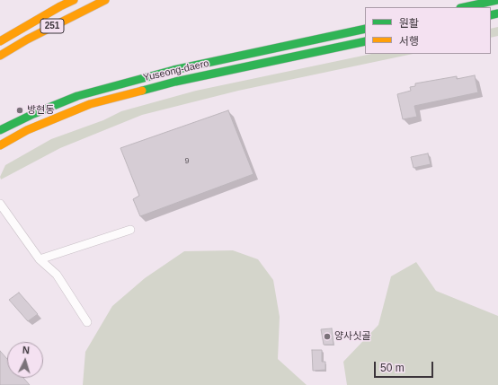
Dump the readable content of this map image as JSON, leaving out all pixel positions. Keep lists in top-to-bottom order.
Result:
{
  "streets": {
    "main road": ["251", "Yuseong-daero"]
  },
  "places": ["방현동", "양사싯골"],
  "house_numbers": ["9"],
  "legend": ["원활", "서행"],
  "scale_bar": "50 m",
  "north": "top"
}
